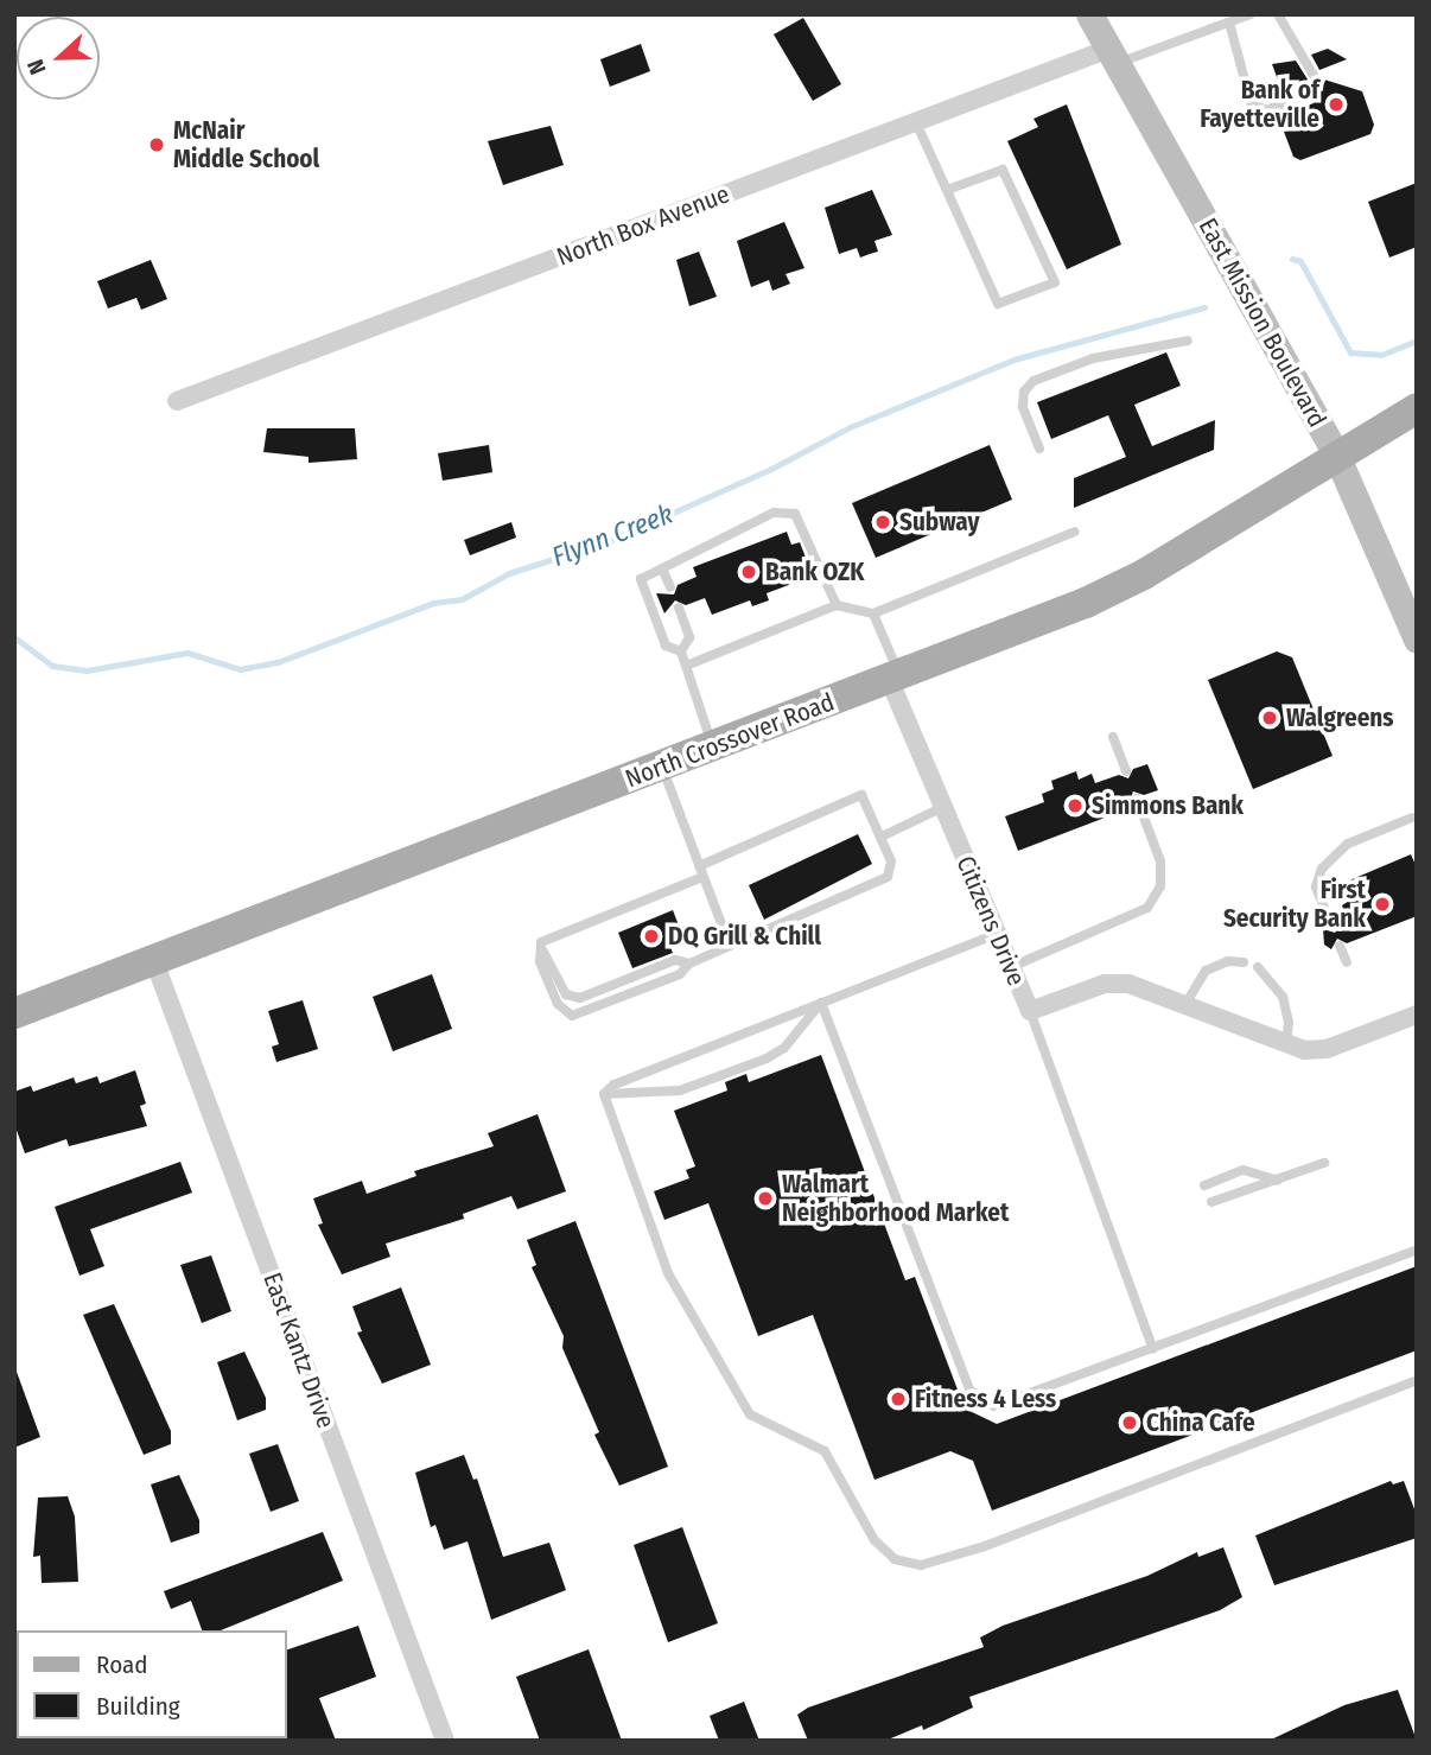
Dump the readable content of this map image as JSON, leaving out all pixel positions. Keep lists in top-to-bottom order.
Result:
{
  "streets": {
    "main road": ["East Mission Boulevard", "North Crossover Road"],
    "street": ["North Box Avenue", "Citizens Drive", "East Kantz Drive"]
  },
  "crossings": [
    ["North Box Avenue", "East Mission Boulevard"],
    ["East Mission Boulevard", "North Crossover Road"],
    ["North Crossover Road", "Citizens Drive"],
    ["North Crossover Road", "East Kantz Drive"]
  ],
  "water": ["Flynn Creek"],
  "places": [
    "Bank of Fayetteville",
    "McNair Middle School",
    "Subway",
    "Bank OZK",
    "Walgreens",
    "Simmons Bank",
    "First Security Bank",
    "DQ Grill & Chill",
    "Walmart Neighborhood Market",
    "Fitness 4 Less",
    "China Cafe"
  ],
  "legend": ["Road", "Building"],
  "north": "left"
}
